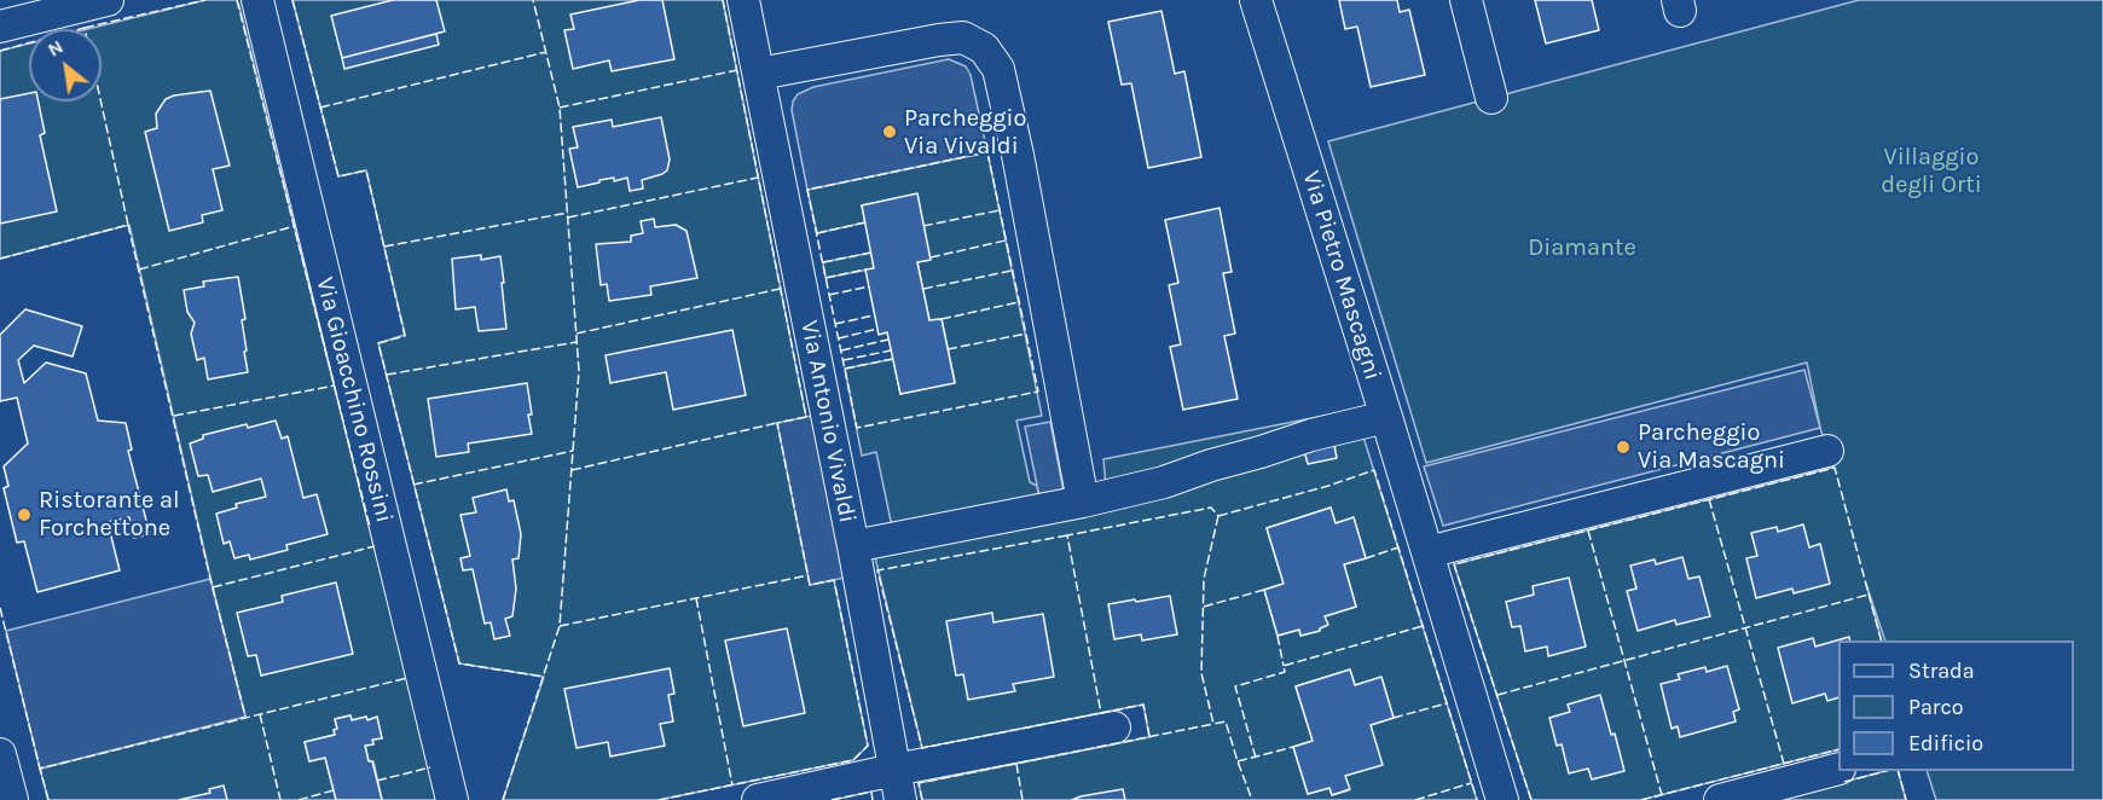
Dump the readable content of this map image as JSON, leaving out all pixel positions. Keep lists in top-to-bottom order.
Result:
{
  "streets": {
    "street": ["Via Pietro Mascagni", "Via Gioacchino Rossini", "Via Antonio Vivaldi"]
  },
  "parks": ["Villaggio degli Orti", "Diamante"],
  "places": ["Parcheggio Via Vivaldi", "Parcheggio Via Mascagni", "Ristorante al Forchettone"],
  "legend": ["Strada", "Parco", "Edificio"],
  "north": "top left"
}
